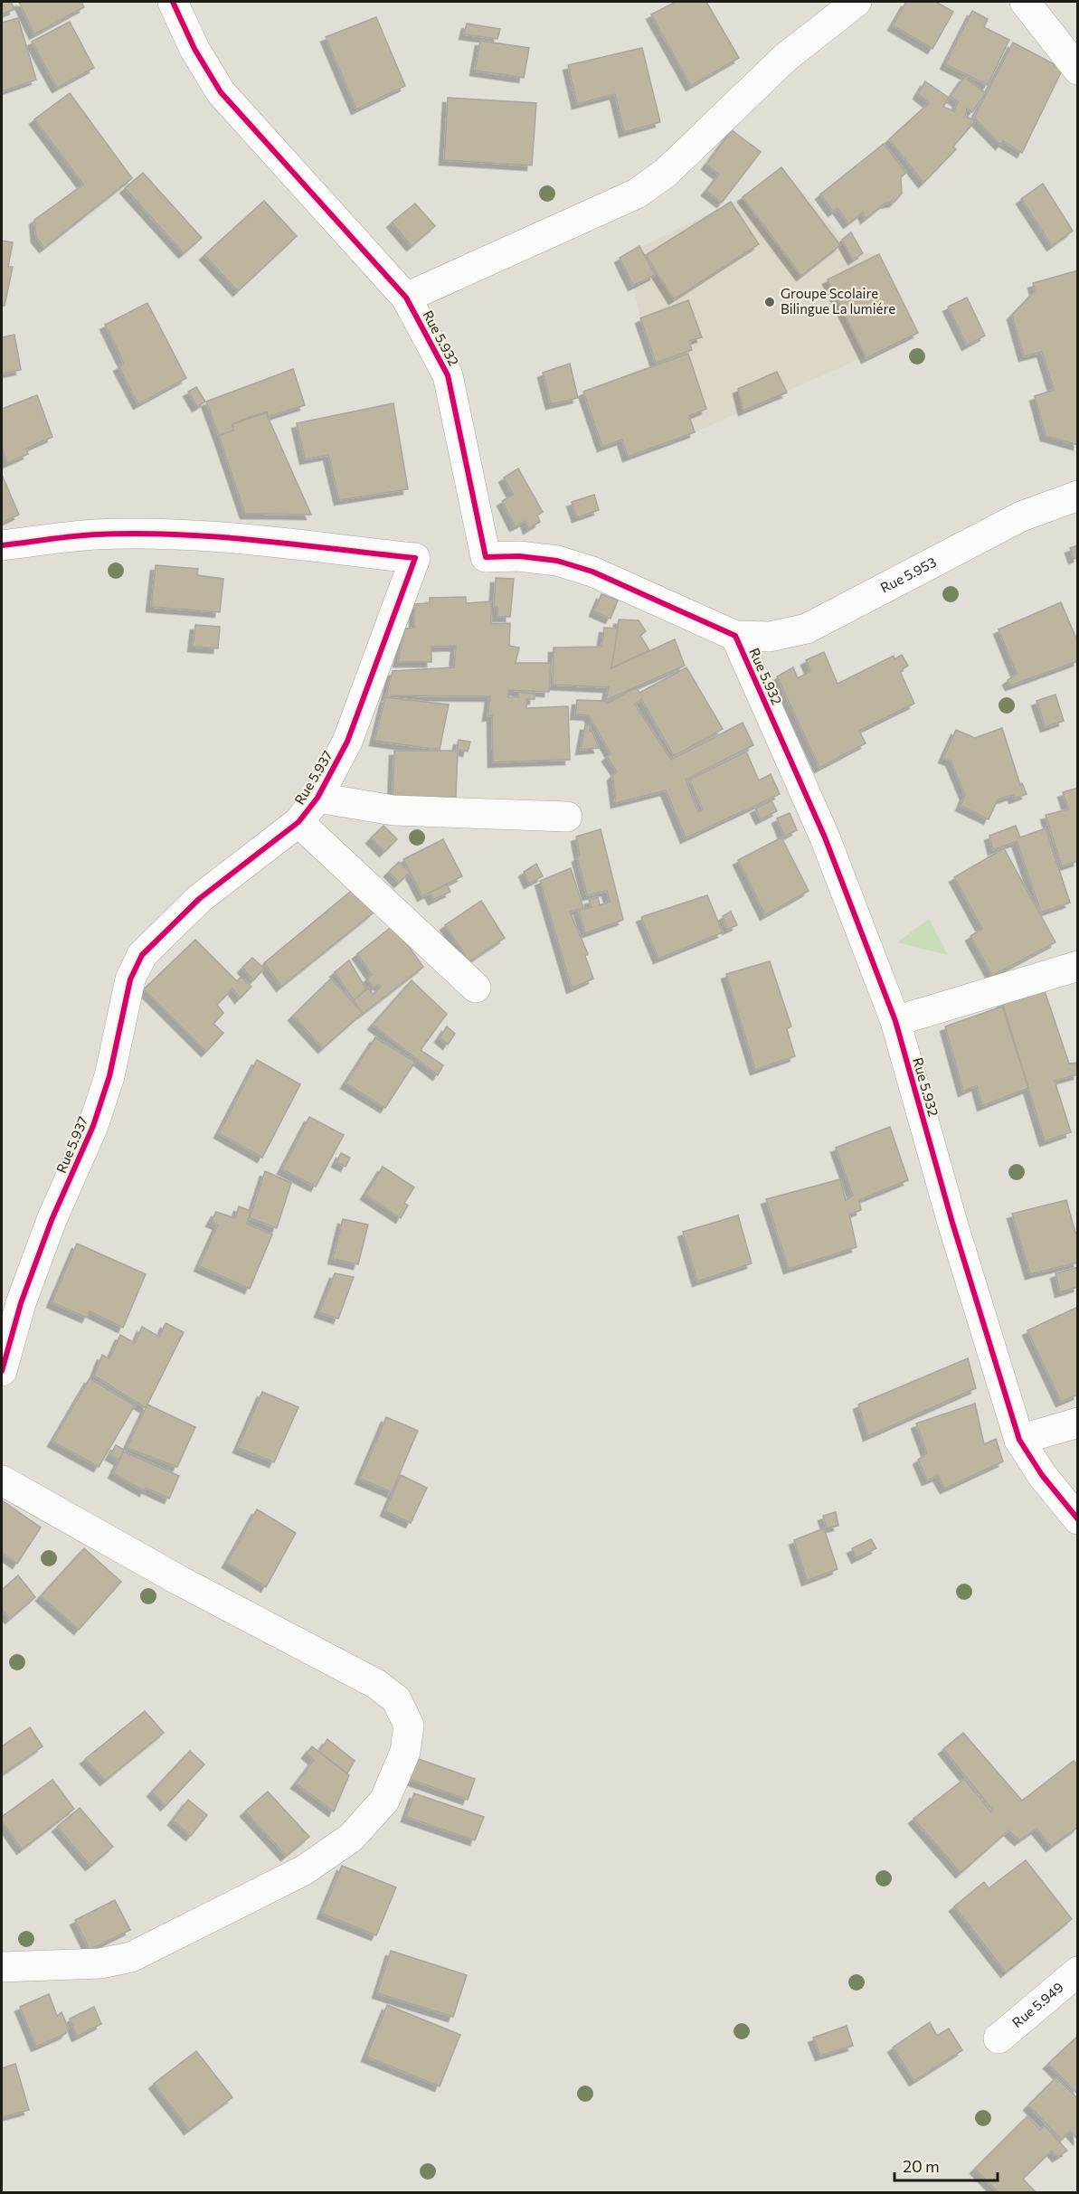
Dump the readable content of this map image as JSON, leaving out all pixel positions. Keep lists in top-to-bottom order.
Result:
{
  "streets": {
    "street": [
      "Rue 5.932",
      "Rue 5.953",
      "Rue 5.937",
      "Rue 5.949"
    ]
  },
  "crossings": [
    ["Rue 5.932", "Rue 5.953"]
  ],
  "places": ["Groupe Scolaire Bilingue La lumiére"],
  "scale_bar": "20 m"
}
